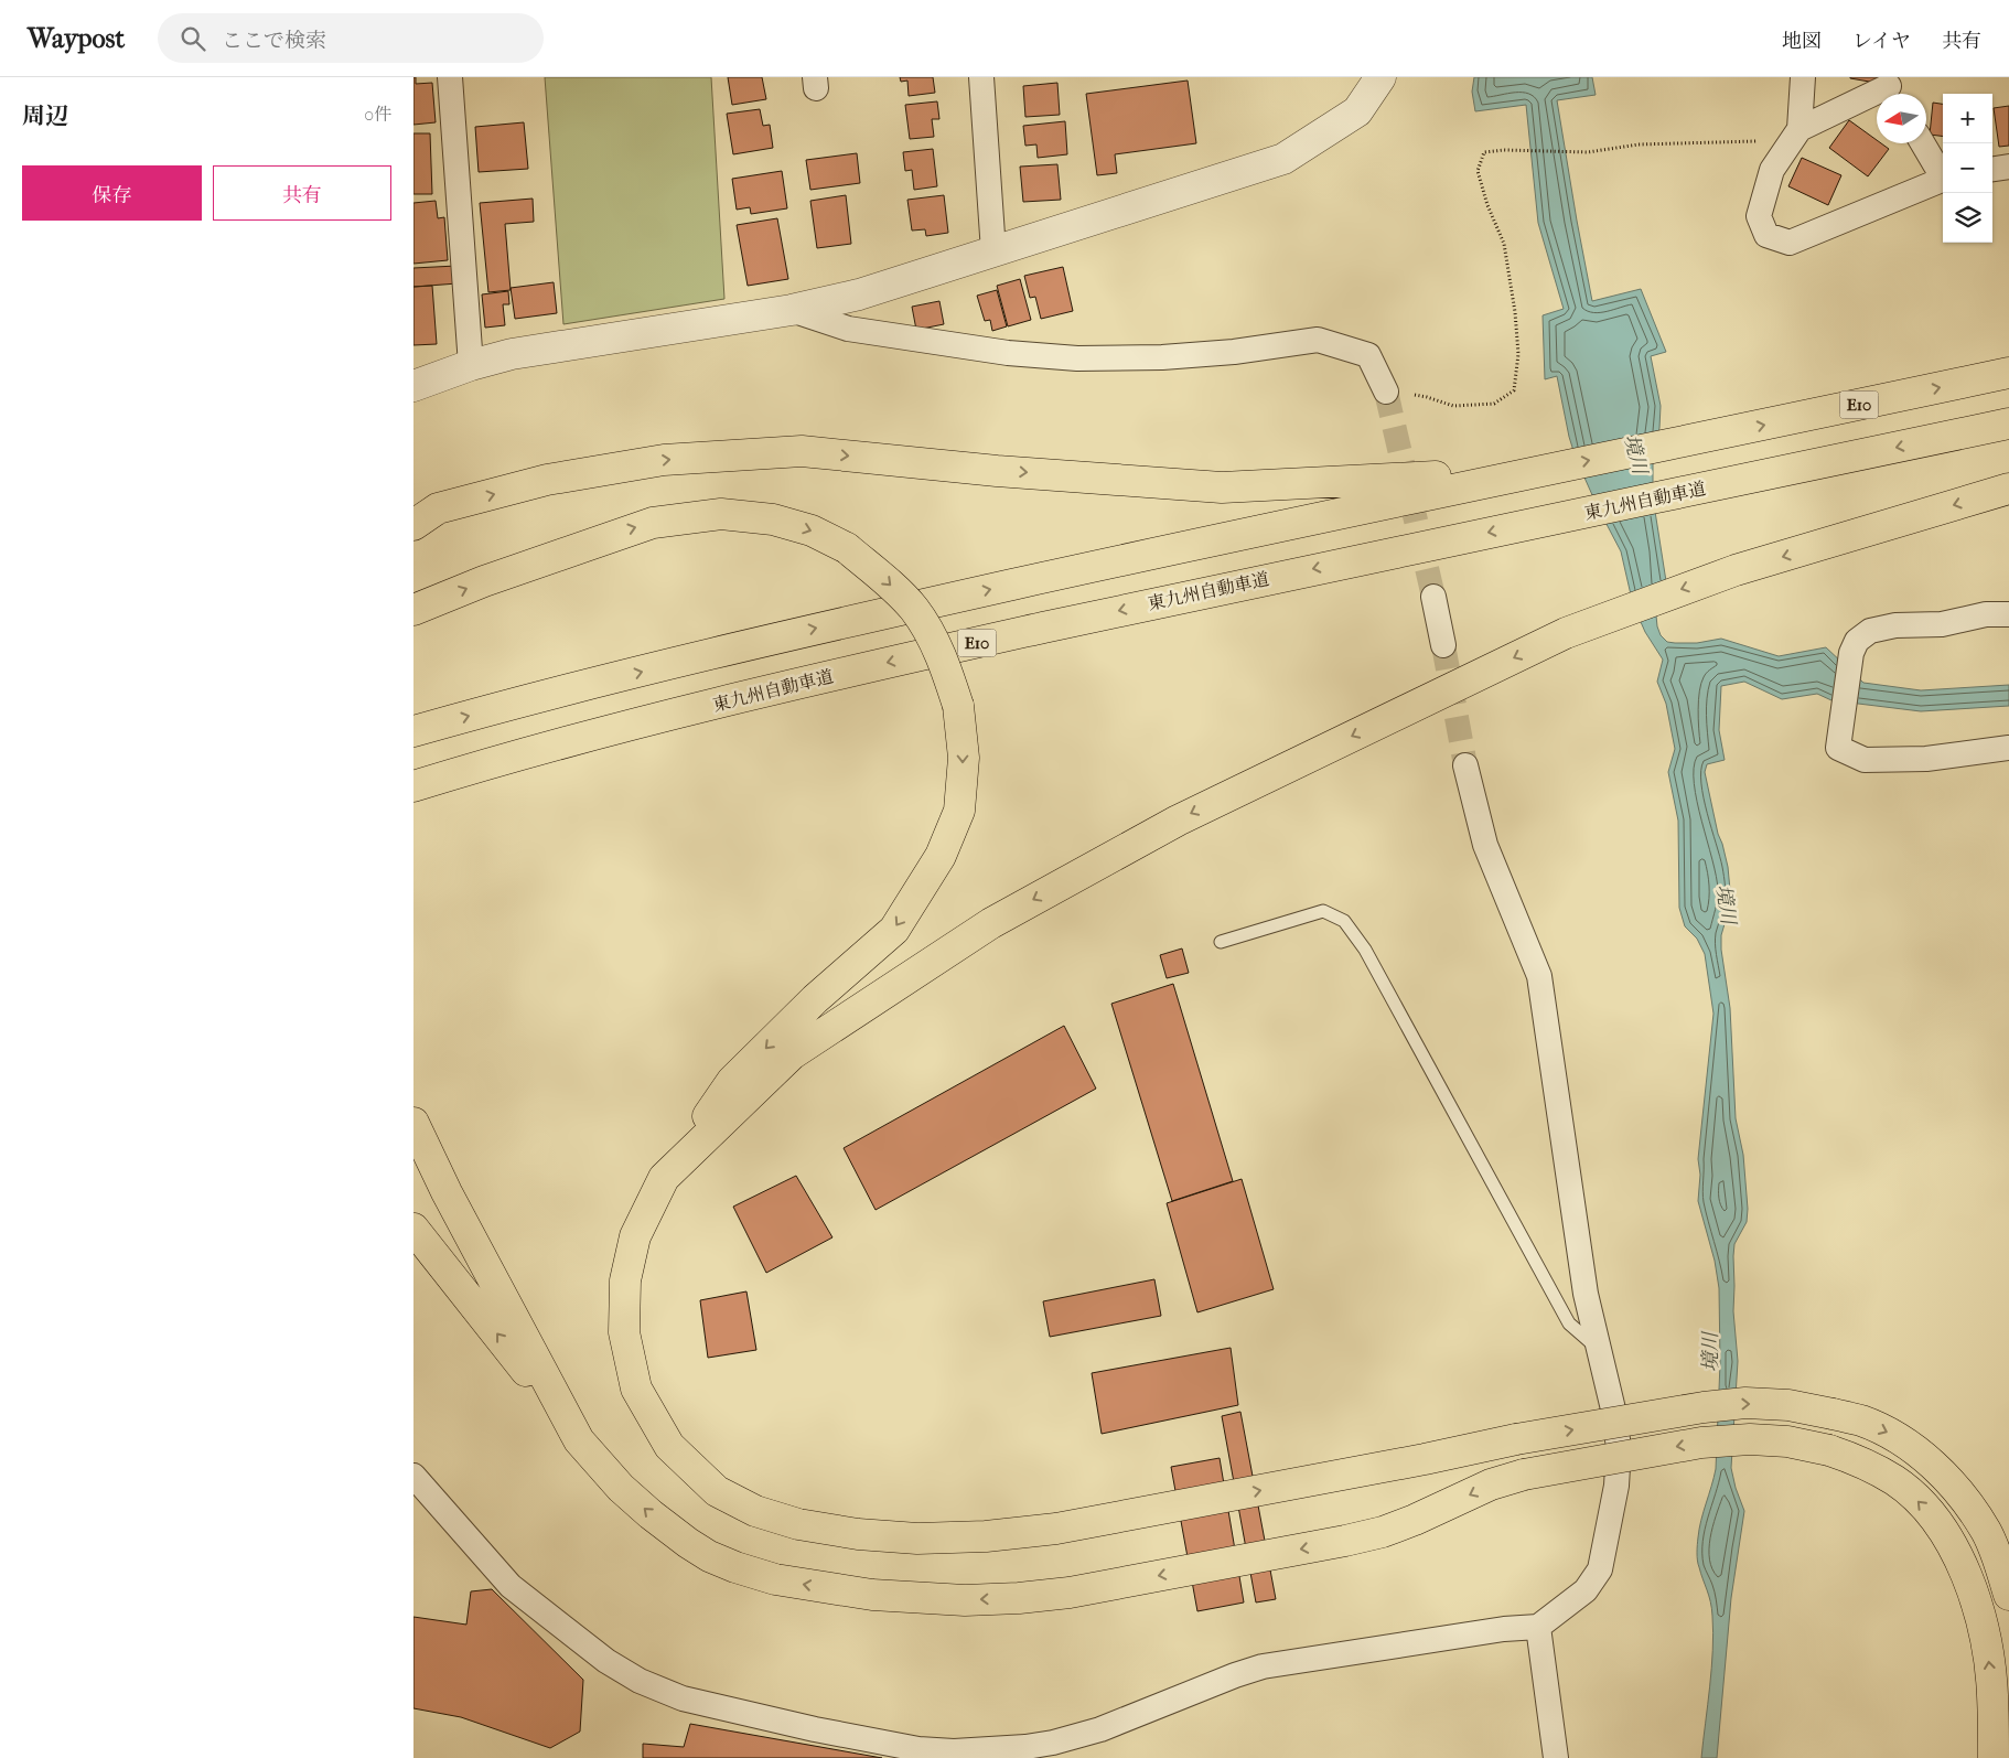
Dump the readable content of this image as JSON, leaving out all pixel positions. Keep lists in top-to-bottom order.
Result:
{
  "streets": {
    "highway": ["E10", "東九州自動車道"]
  },
  "water": ["境川"],
  "north": "left",
  "page": {
    "header": "Waypost",
    "search": "ここで検索",
    "nav": ["地図", "レイヤ", "共有"],
    "heading": ["周辺", "0件"],
    "map_buttons": ["+", "−"],
    "buttons": ["保存", "共有"]
  }
}
